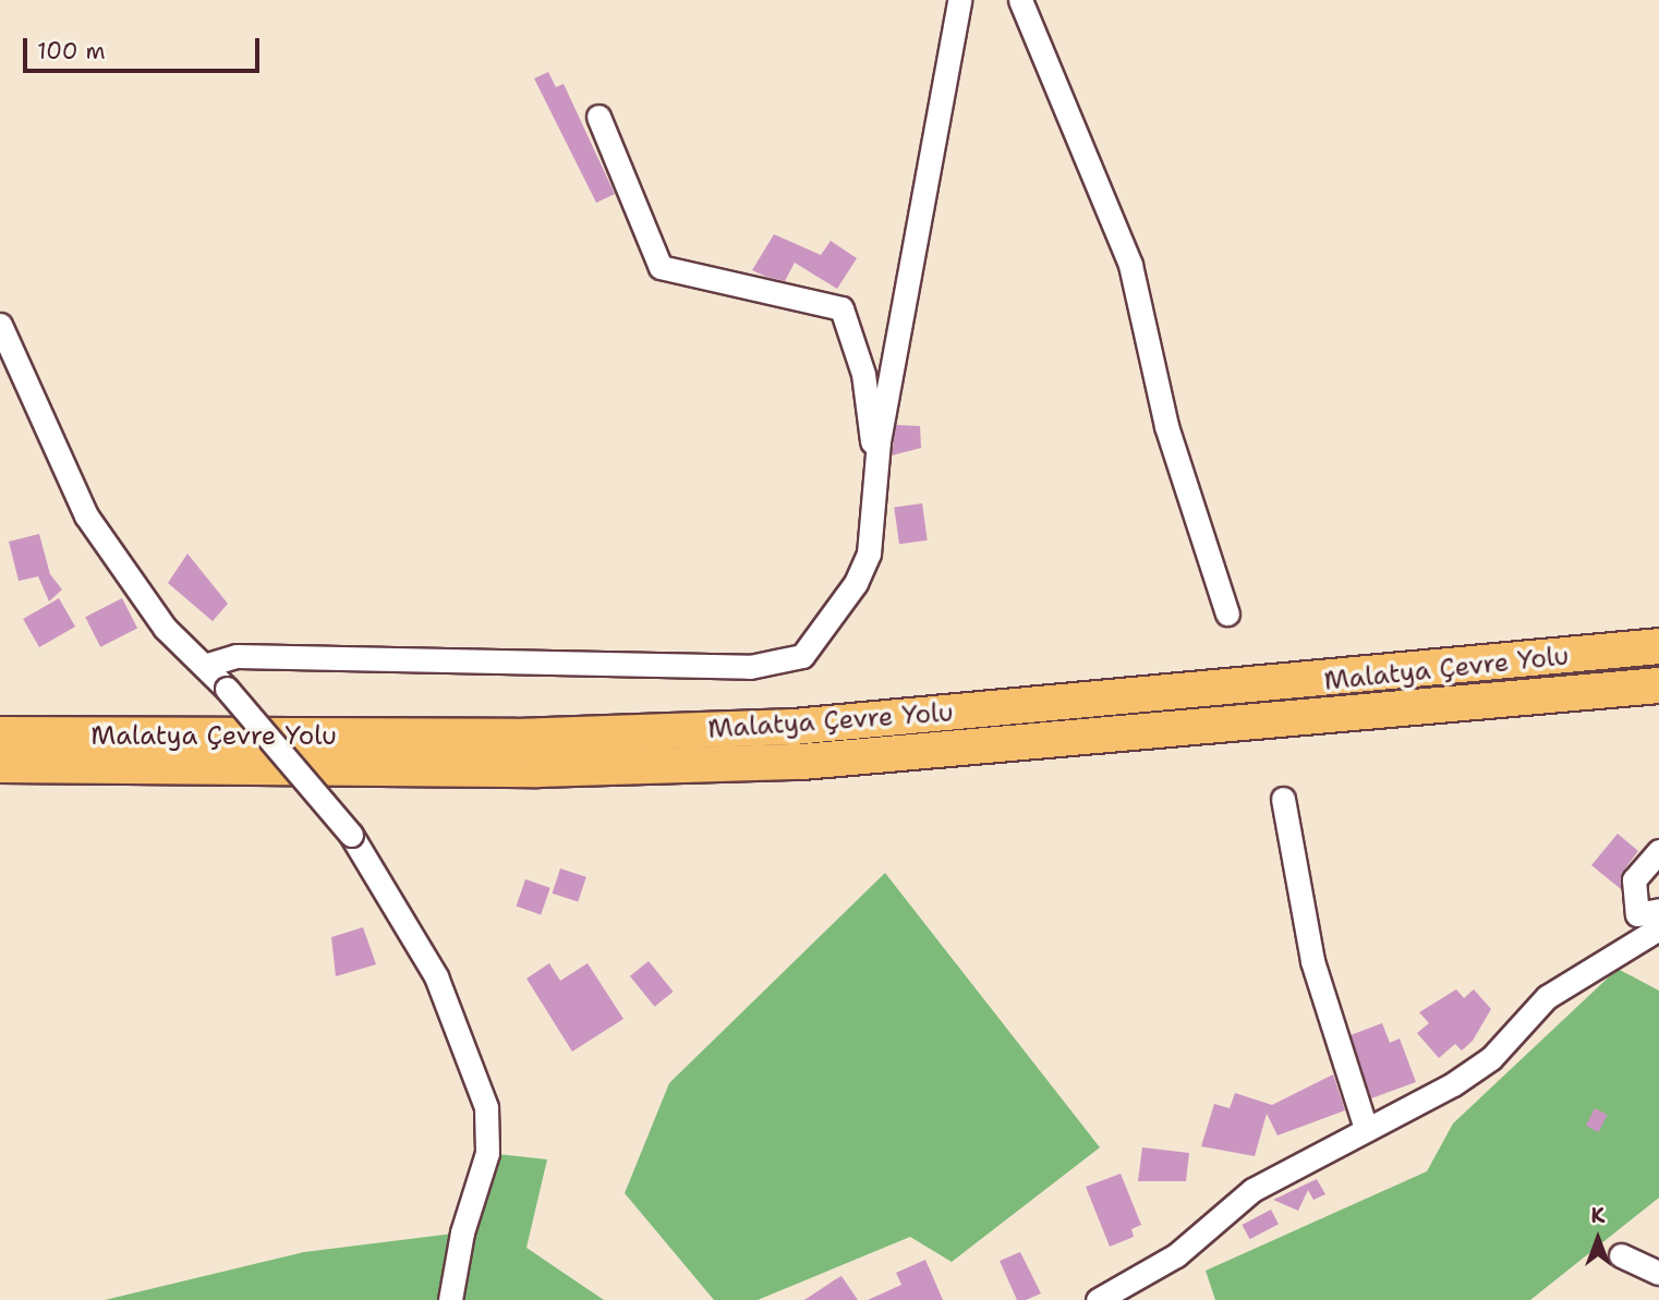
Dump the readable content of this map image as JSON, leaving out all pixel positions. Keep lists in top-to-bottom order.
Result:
{
  "streets": {
    "highway": ["Malatya Çevre Yolu"]
  },
  "scale_bar": "100 m",
  "north": "top"
}
